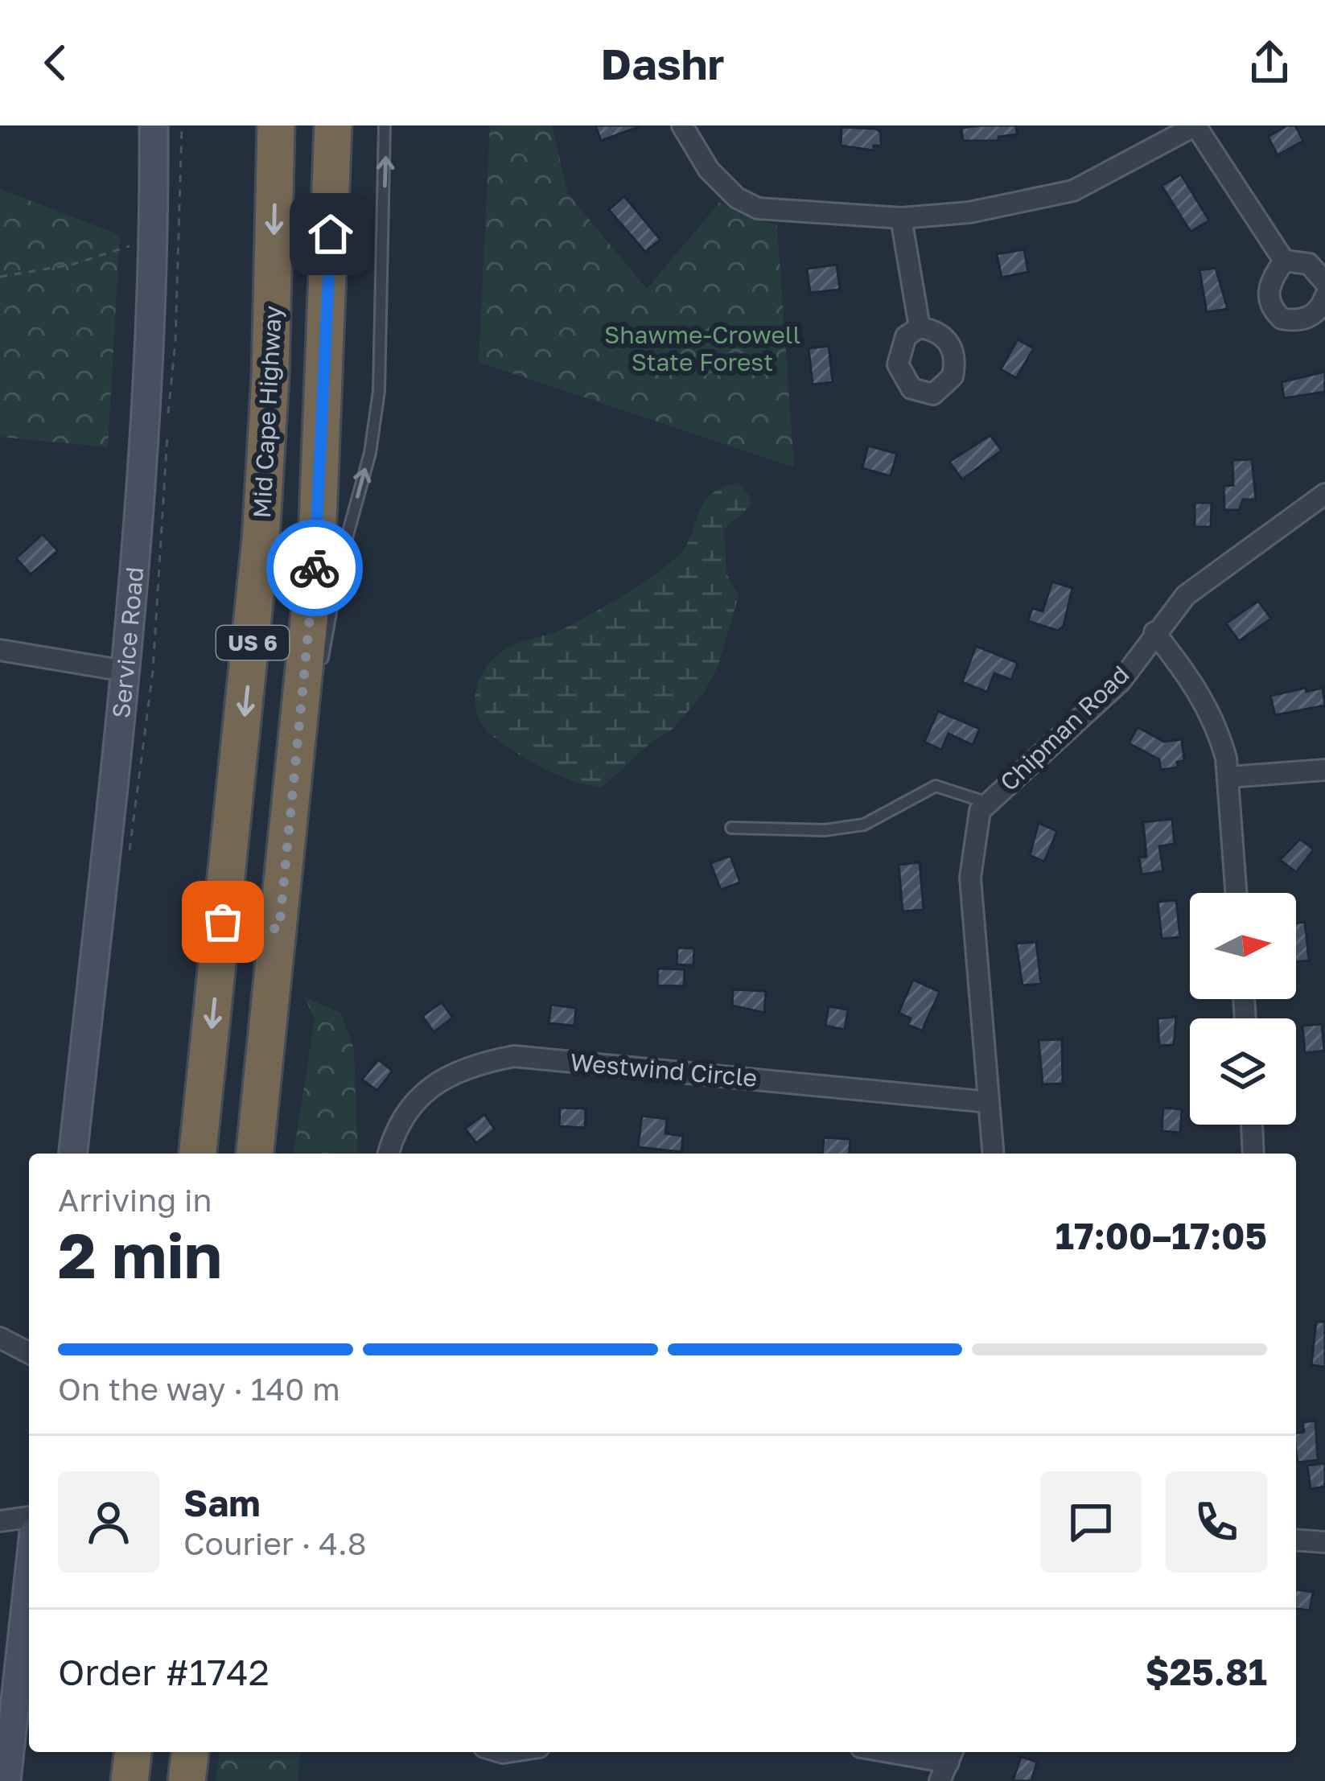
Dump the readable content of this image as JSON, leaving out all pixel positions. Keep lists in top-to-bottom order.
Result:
{
  "streets": {
    "highway": ["Mid Cape Highway", "US 6"],
    "street": ["Service Road", "Chipman Road", "Westwind Circle"]
  },
  "crossings": [
    ["Chipman Road", "Westwind Circle"]
  ],
  "parks": ["Shawme-Crowell State Forest"],
  "north": "right",
  "page": {
    "header": "Dashr",
    "heading": ["2 min", "Arriving in", "17:00–17:05"],
    "panel": [
      "Sam",
      "Courier · 4.8",
      "Order #1742",
      "$25.81"
    ],
    "bar": "On the way · 140 m"
  }
}
